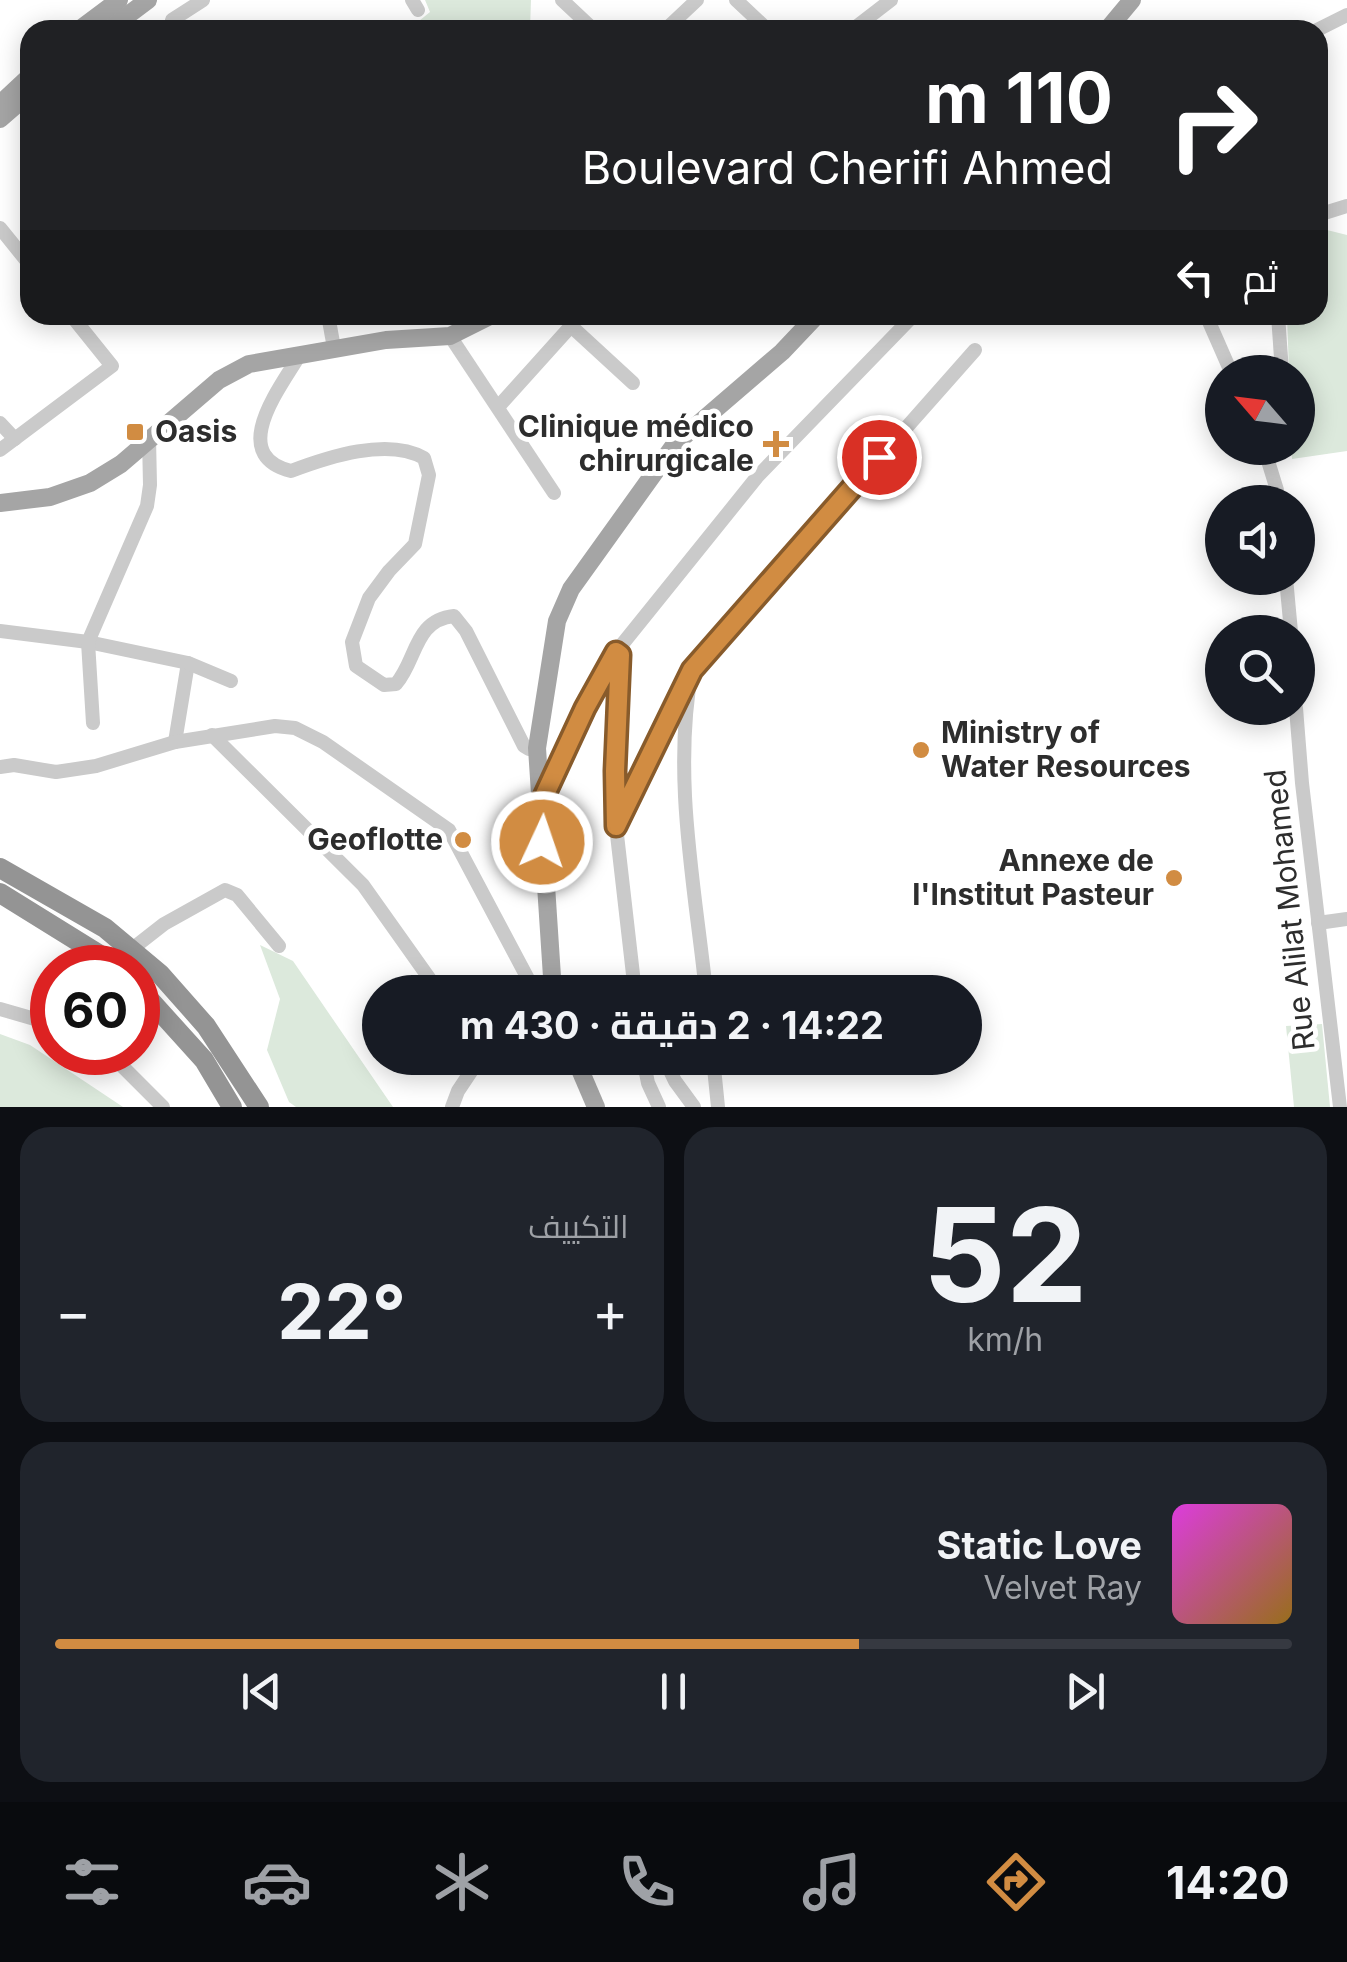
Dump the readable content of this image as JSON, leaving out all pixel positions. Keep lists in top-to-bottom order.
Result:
{
  "streets": {
    "street": ["Rue Alilat Mohamed"]
  },
  "places": {
    "transit": ["Oasis"],
    "health": ["Clinique médico chirurgicale"],
    "other": ["Ministry of Water Resources", "Geoflotte", "Annexe de l'Institut Pasteur"]
  },
  "north": "top left",
  "page": {
    "turn": ["110 m", "Boulevard Cherifi Ahmed"],
    "then": "ثم",
    "limit": "60",
    "trip": "14:22 · 2 دقيقة · 430 m",
    "tile": [
      ["52", "km/h"],
      "التكييف"
    ],
    "heat": ["−", "22°", "+"],
    "song": ["Static Love", "Velvet Ray"],
    "tabs": "14:20"
  }
}
